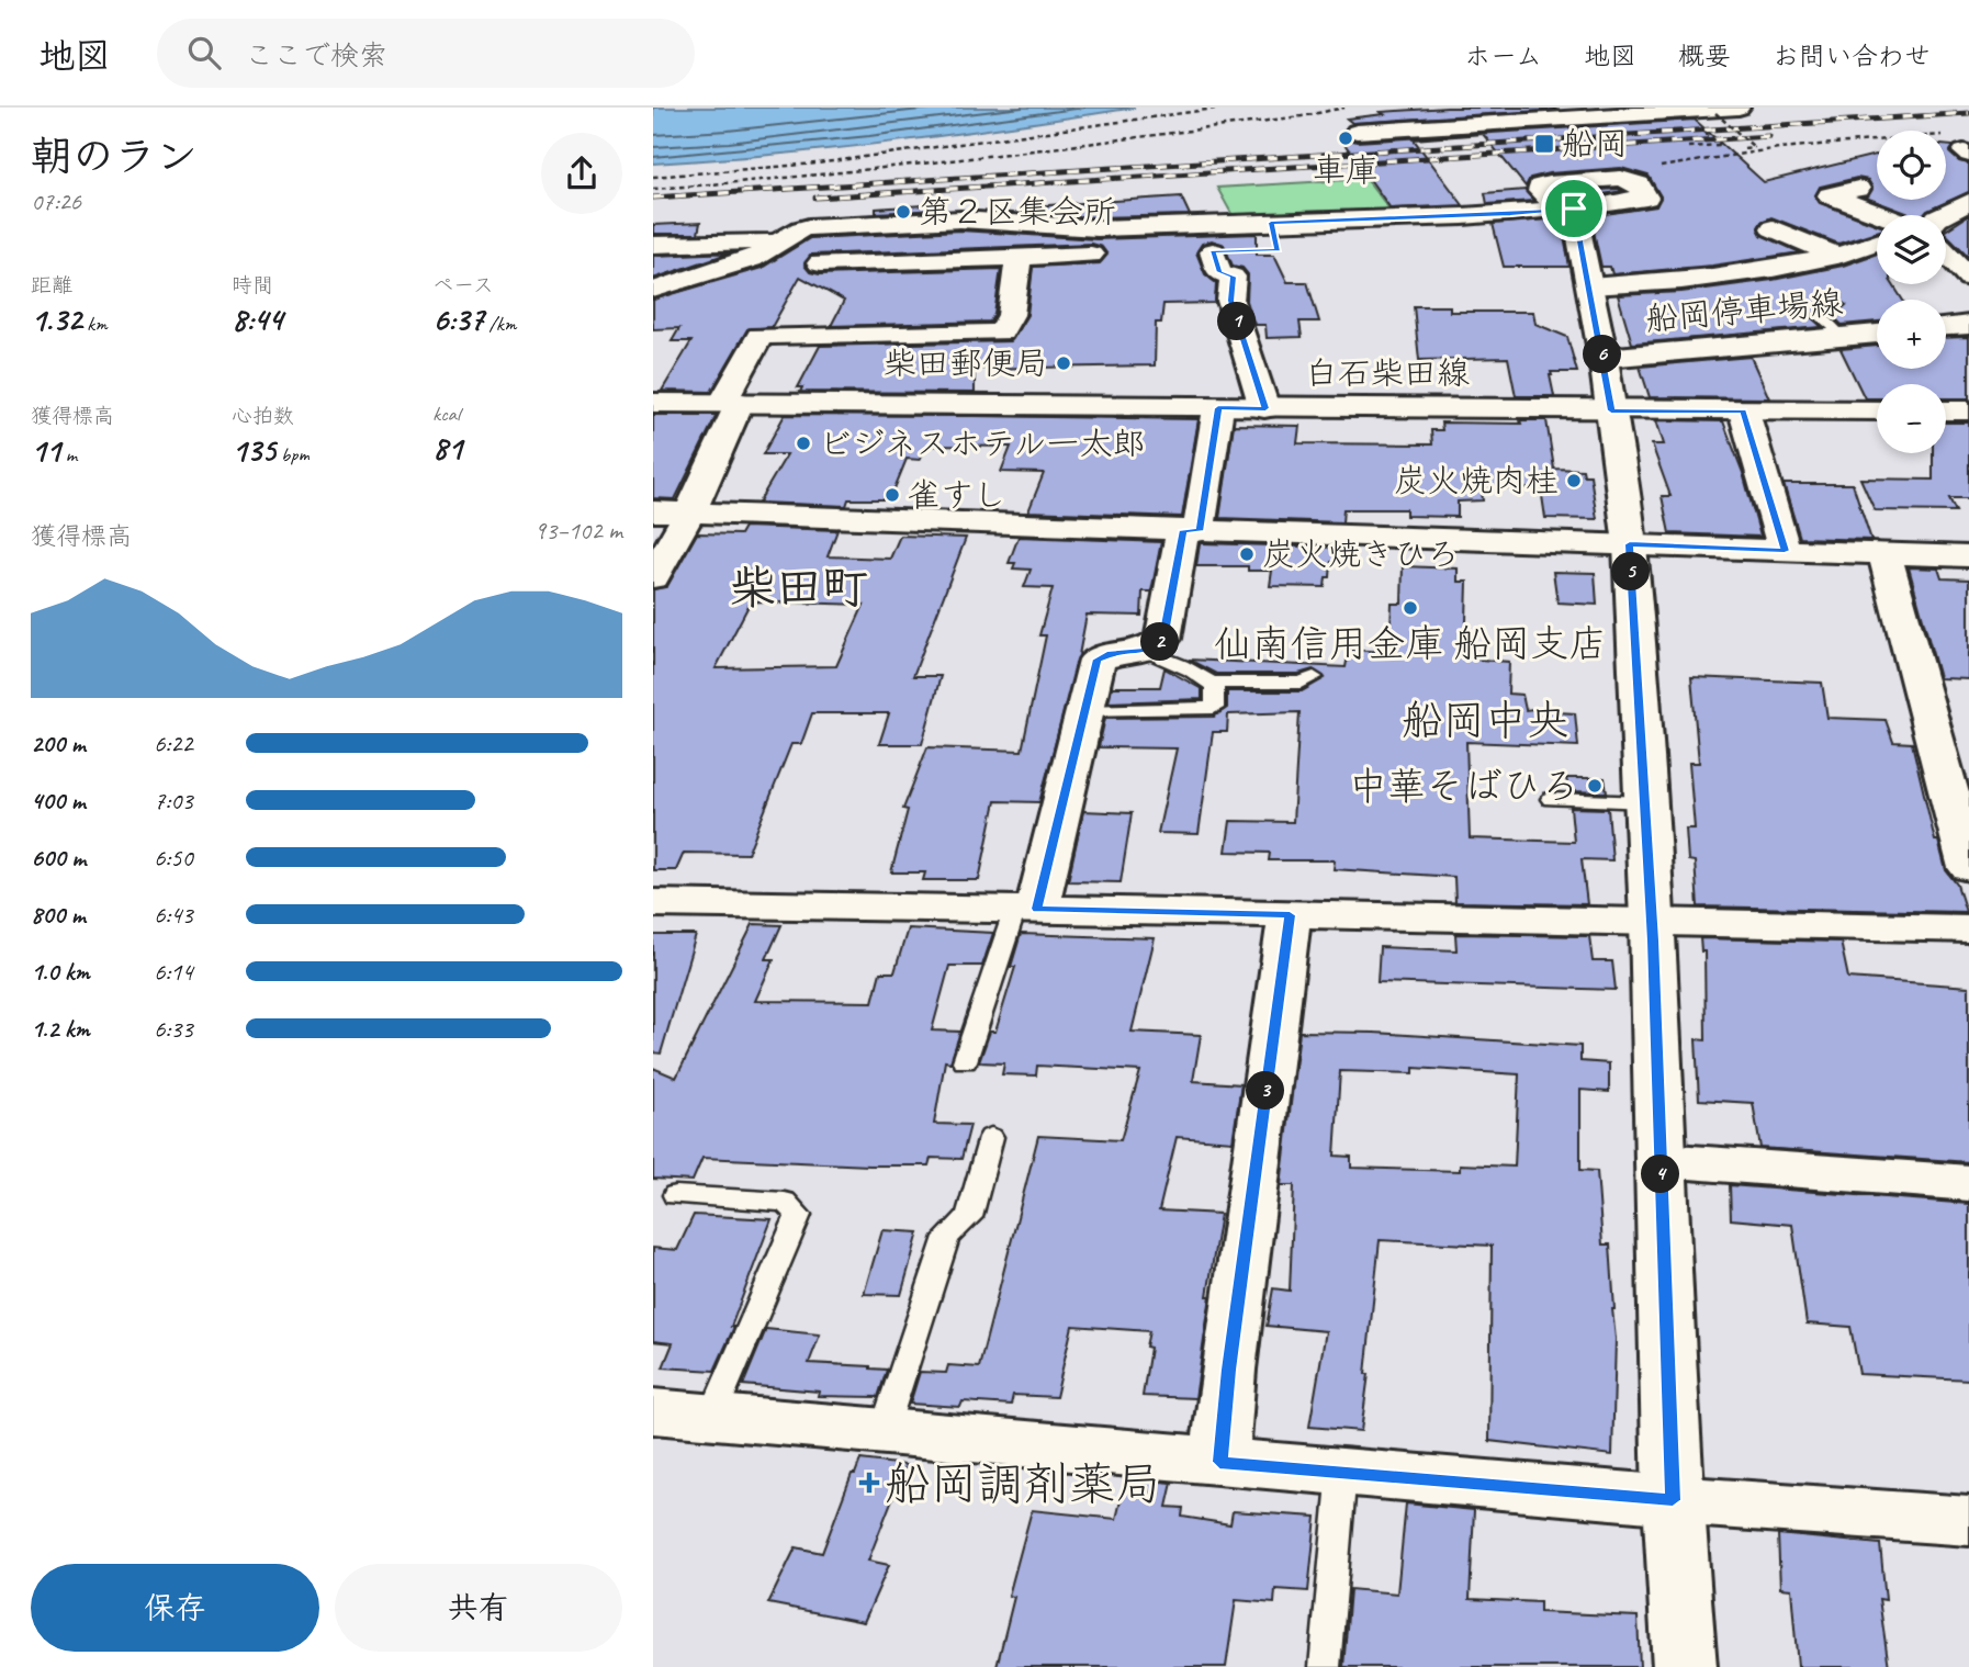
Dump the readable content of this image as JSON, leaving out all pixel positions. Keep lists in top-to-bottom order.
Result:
{
  "streets": {
    "street": ["船岡停車場線", "白石柴田線"]
  },
  "districts": ["柴田町", "船岡中央"],
  "places": {
    "other": [
      "車庫",
      "第２区集会所",
      "柴田郵便局",
      "ビジネスホテル一太郎",
      "炭火焼肉桂",
      "雀すし",
      "炭火焼きひろ",
      "仙南信用金庫 船岡支店",
      "中華そばひろ"
    ],
    "transit": ["船岡"],
    "health": ["船岡調剤薬局"]
  },
  "page": {
    "header": "地図",
    "search": "ここで検索",
    "nav": [
      "ホーム",
      "地図",
      "概要",
      "お問い合わせ"
    ],
    "heading": ["朝のラン", "07:26"],
    "map_buttons": ["+", "−"],
    "stats": [
      ["距離", "1.32 km"],
      ["時間", "8:44"],
      ["ペース", "6:37 /km"],
      ["獲得標高", "11 m"],
      ["心拍数", "135 bpm"],
      ["kcal", "81"]
    ],
    "pins": [
      "1",
      "6",
      "5",
      "2",
      "3",
      "4"
    ],
    "chart": ["獲得標高", "93–102 m"],
    "list": [
      {
        "name": "200 m",
        "note": "6:22"
      },
      {
        "name": "400 m",
        "note": "7:03"
      },
      {
        "name": "600 m",
        "note": "6:50"
      },
      {
        "name": "800 m",
        "note": "6:43"
      },
      {
        "name": "1.0 km",
        "note": "6:14"
      },
      {
        "name": "1.2 km",
        "note": "6:33"
      }
    ],
    "buttons": ["保存", "共有"]
  }
}
